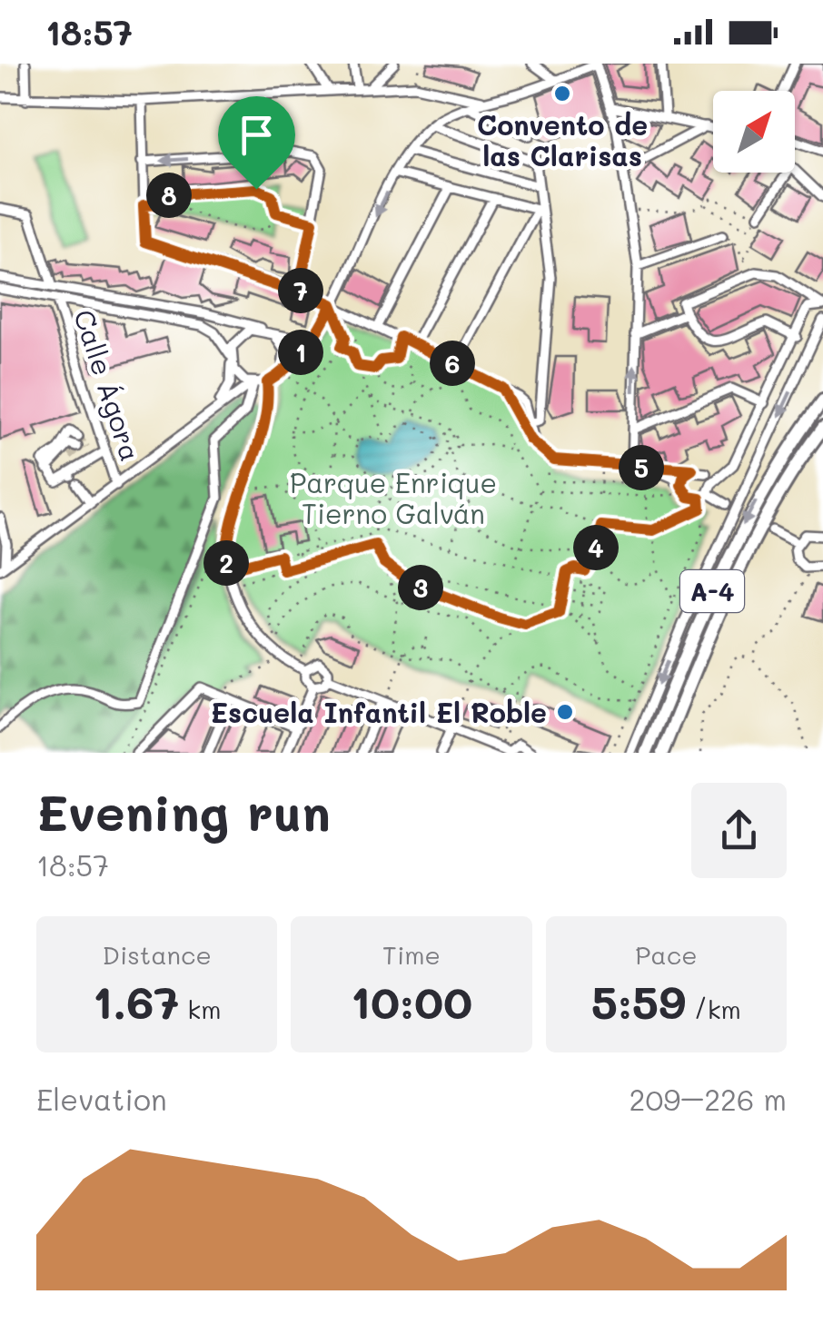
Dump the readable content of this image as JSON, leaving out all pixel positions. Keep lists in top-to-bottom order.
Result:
{
  "streets": {
    "highway": ["A-4"],
    "street": ["Calle Ágora"]
  },
  "parks": ["Parque Enrique Tierno Galván"],
  "places": ["Convento de las Clarisas", "Escuela Infantil El Roble"],
  "north": "top right",
  "page": {
    "status": "18:57",
    "pins": [
      "8",
      "7",
      "1",
      "6",
      "5",
      "4",
      "2",
      "3"
    ],
    "heading": ["Evening run", "18:57"],
    "stats": [
      ["Distance", "1.67 km"],
      ["Time", "10:00"],
      ["Pace", "5:59 /km"]
    ],
    "chart": ["Elevation", "209–226 m"]
  }
}
